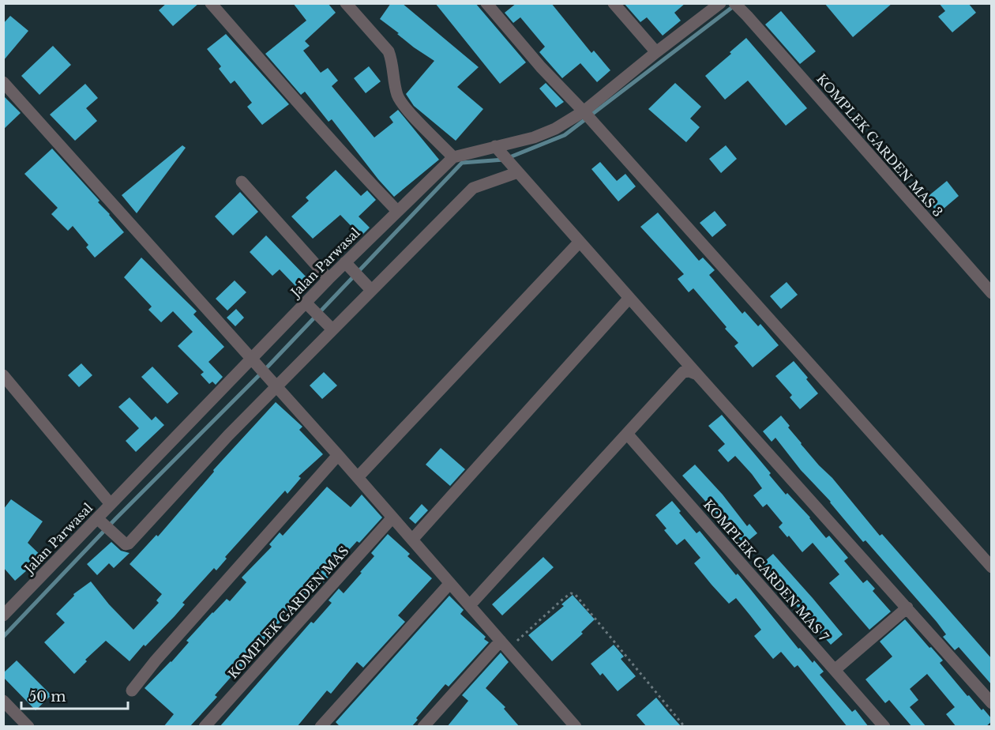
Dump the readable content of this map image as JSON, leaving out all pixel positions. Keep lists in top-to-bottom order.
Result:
{
  "streets": {
    "street": [
      "KOMPLEK GARDEN MAS 3",
      "Jalan Parwasal",
      "KOMPLEK GARDEN MAS 7",
      "KOMPLEK GARDEN MAS"
    ]
  },
  "scale_bar": "50 m"
}
